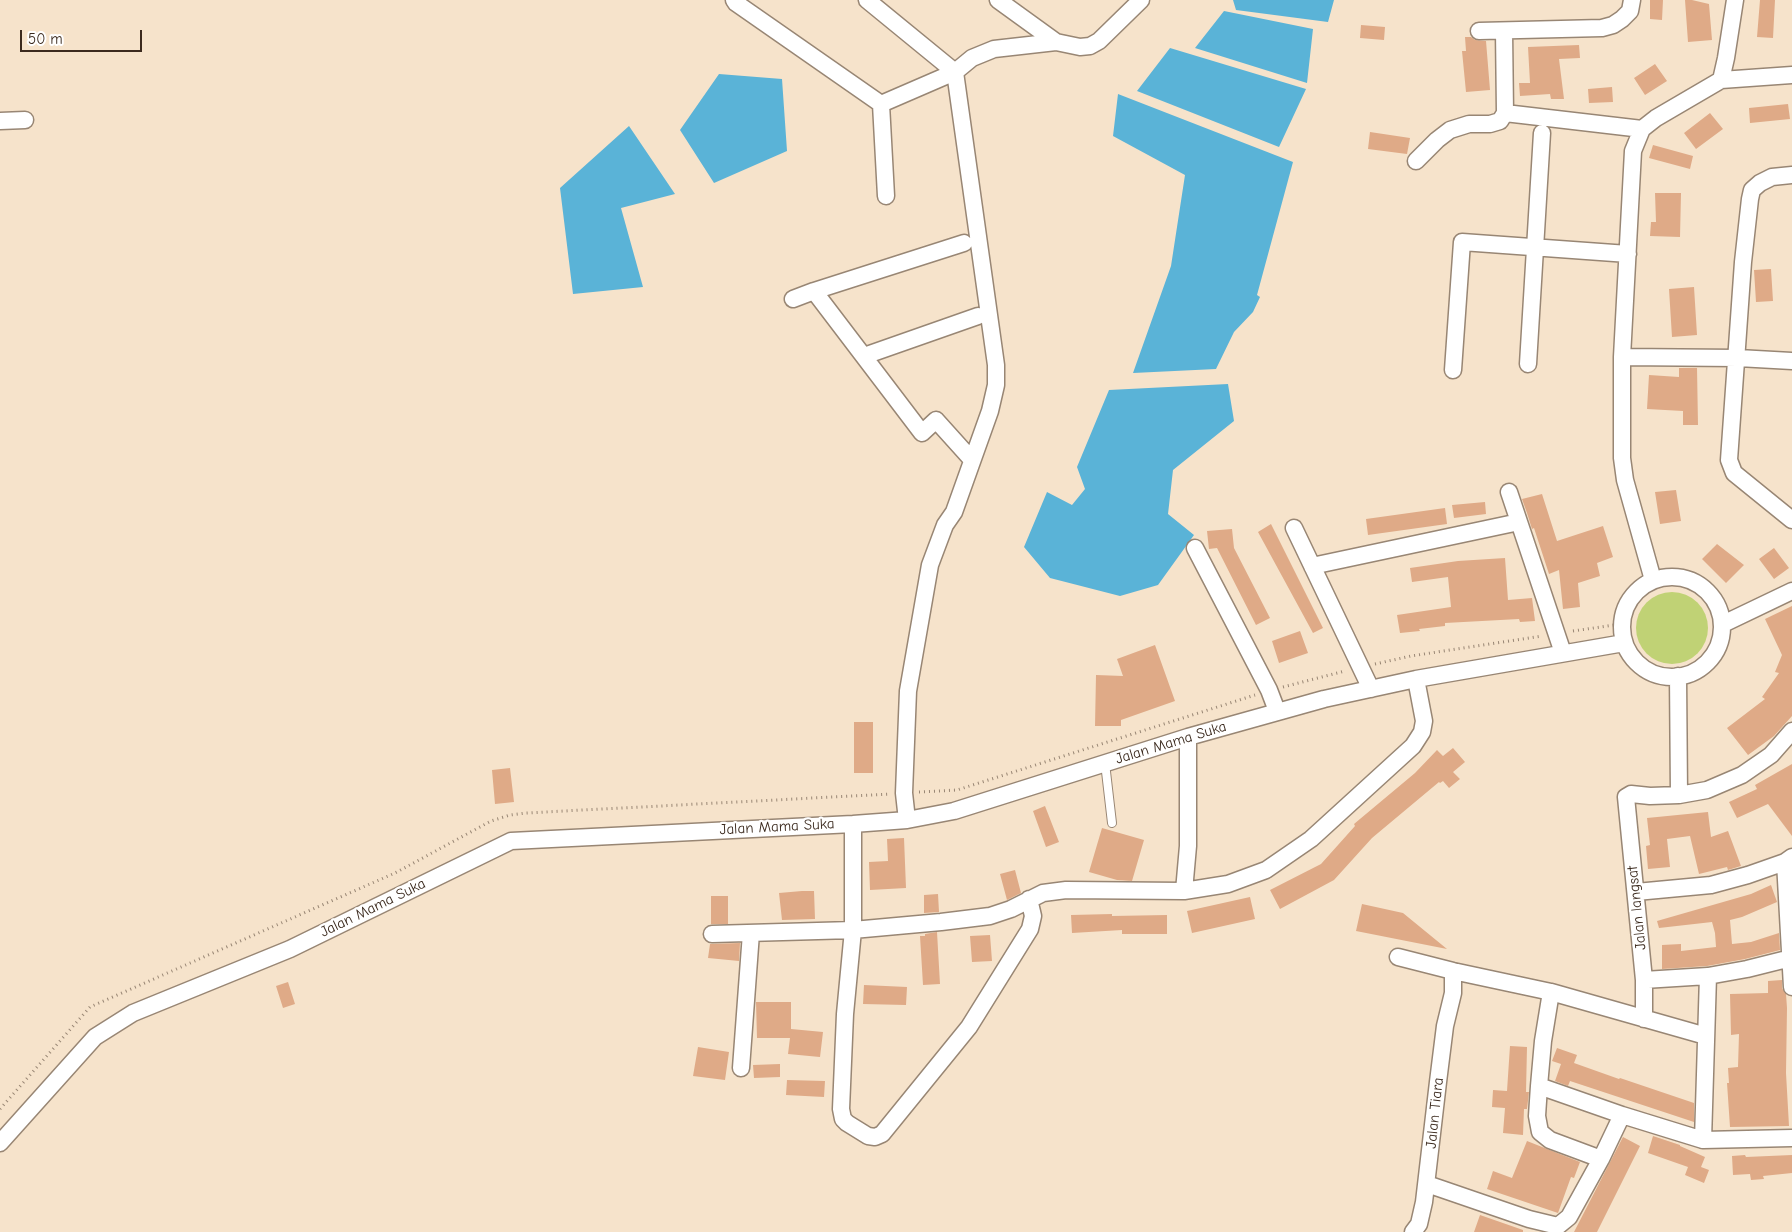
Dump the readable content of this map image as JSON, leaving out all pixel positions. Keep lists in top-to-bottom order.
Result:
{
  "streets": {
    "street": ["Jalan Mama Suka", "Jalan langsat", "Jalan Tiara"]
  },
  "scale_bar": "50 m"
}
